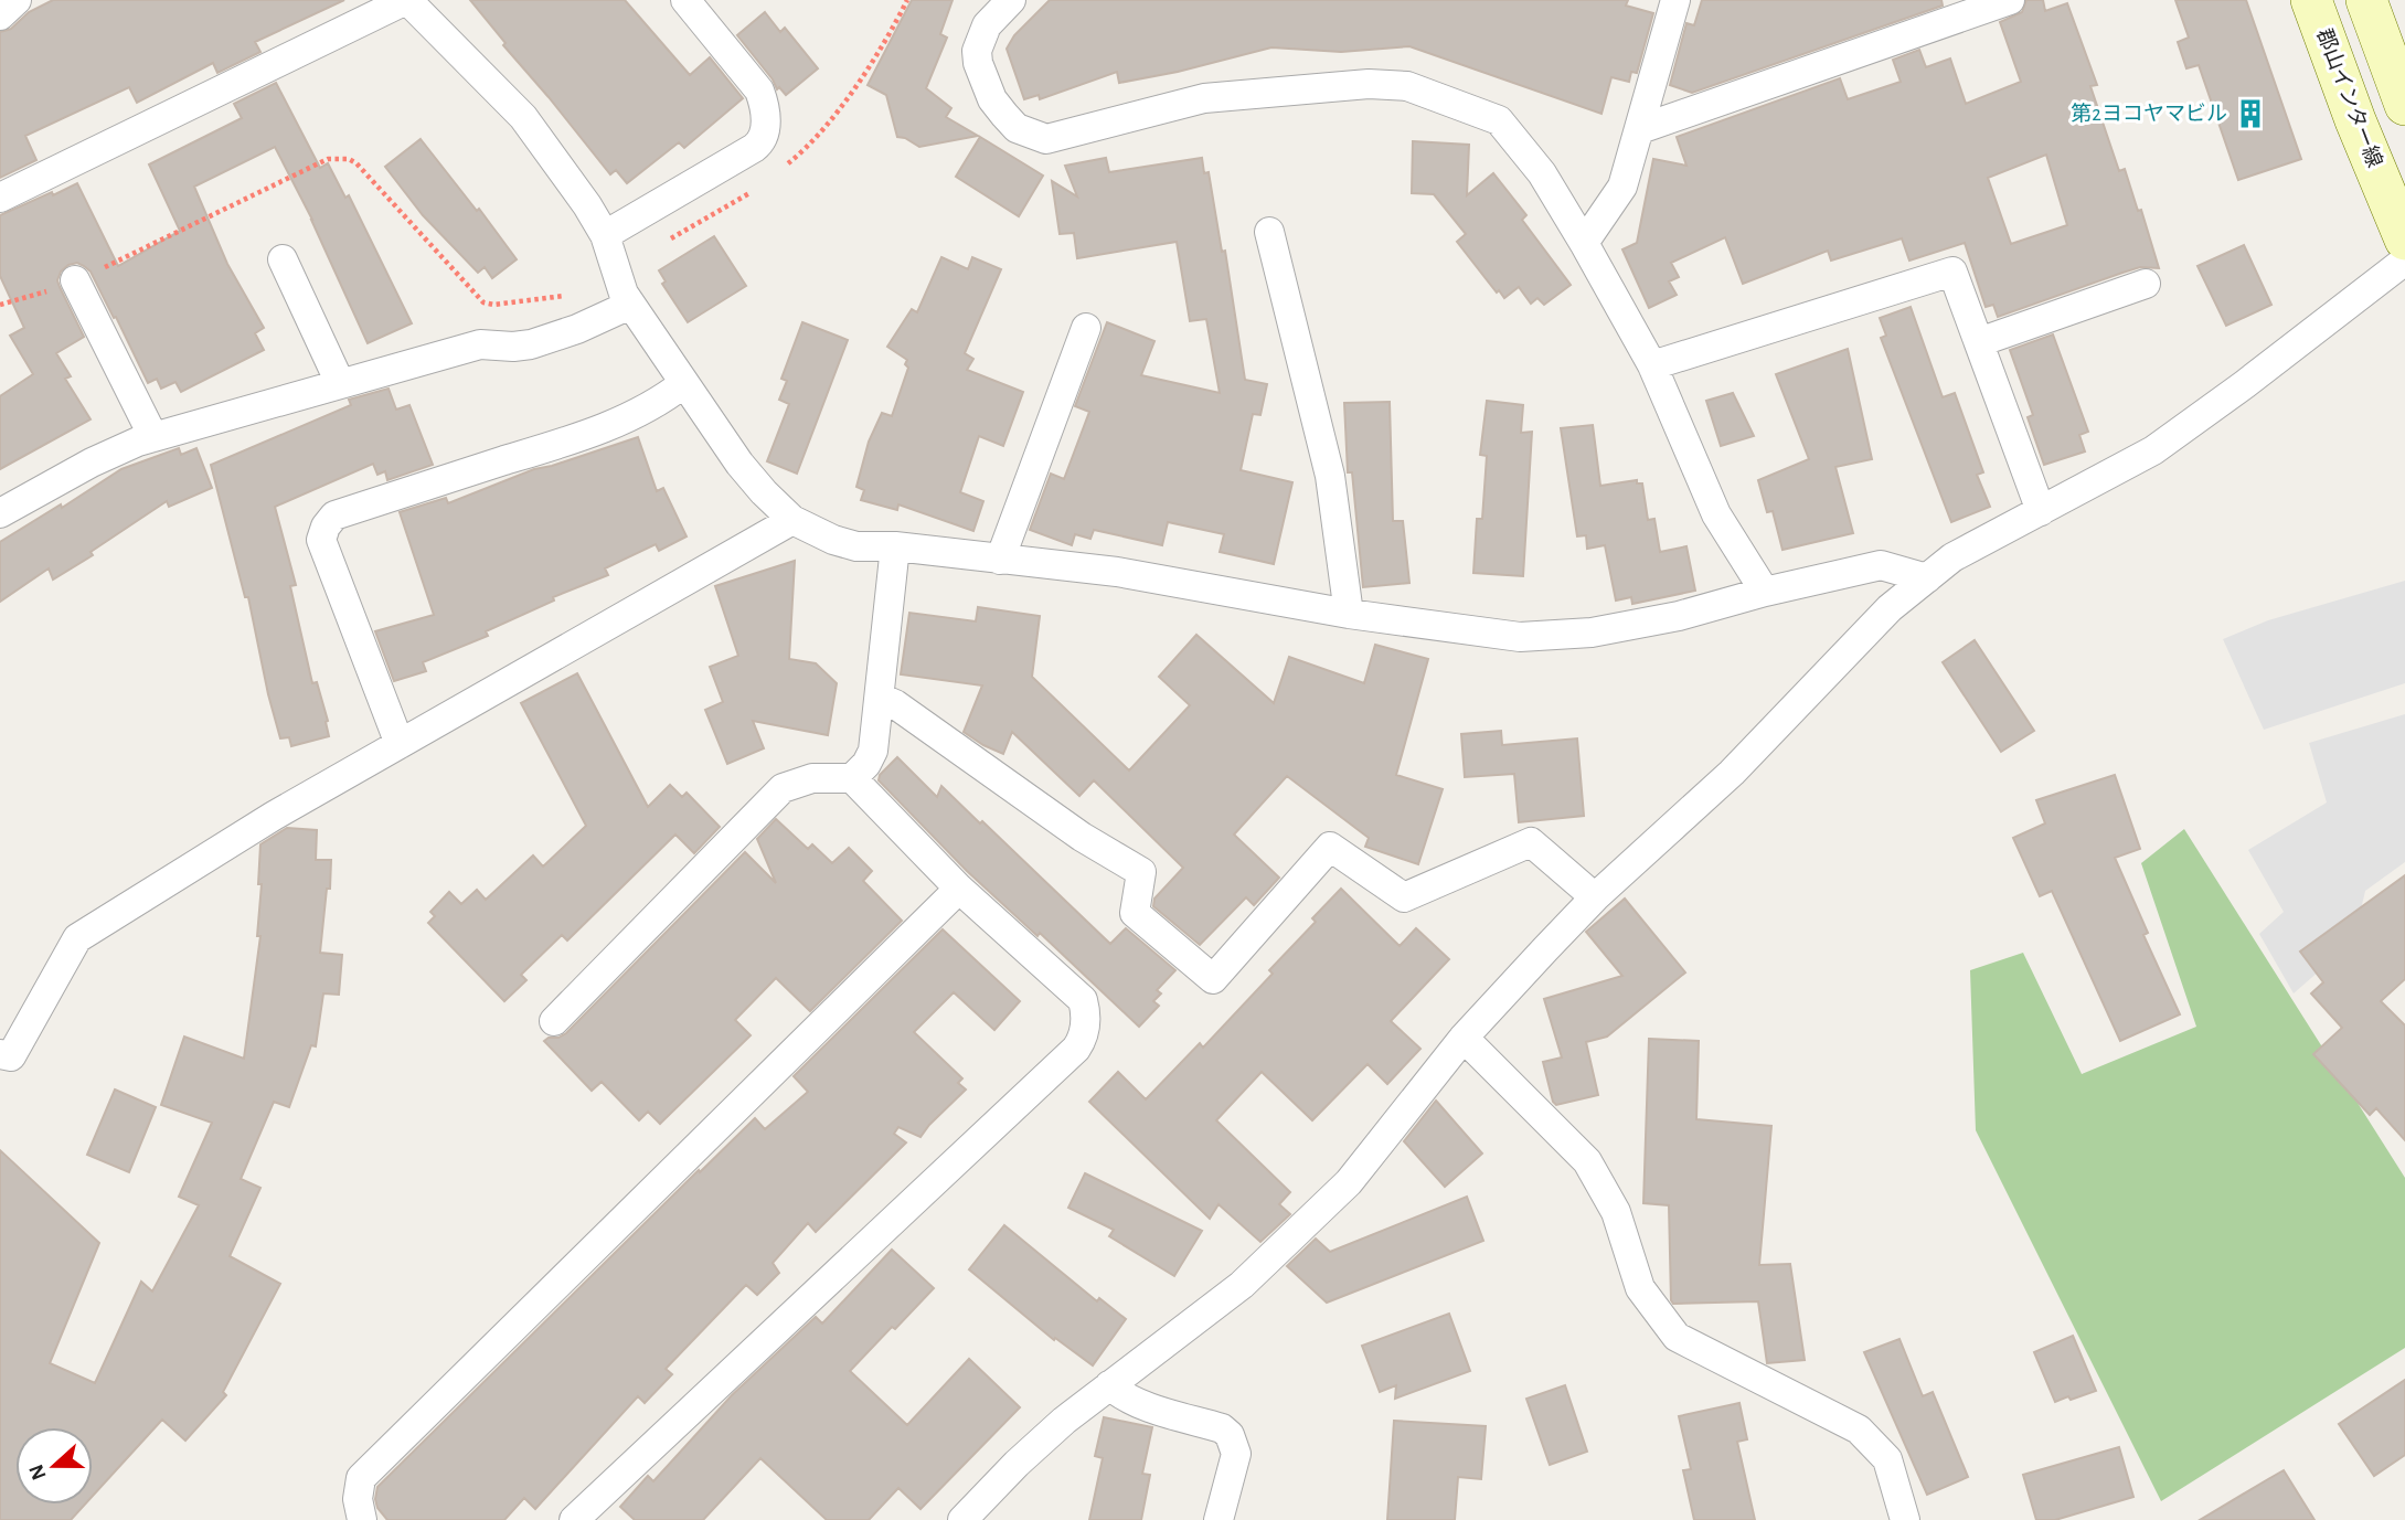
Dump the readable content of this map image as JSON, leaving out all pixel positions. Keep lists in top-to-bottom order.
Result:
{
  "streets": {
    "street": ["郡山インター線"]
  },
  "places": {
    "building": ["第2ヨコヤマビル"]
  },
  "north": "left"
}
